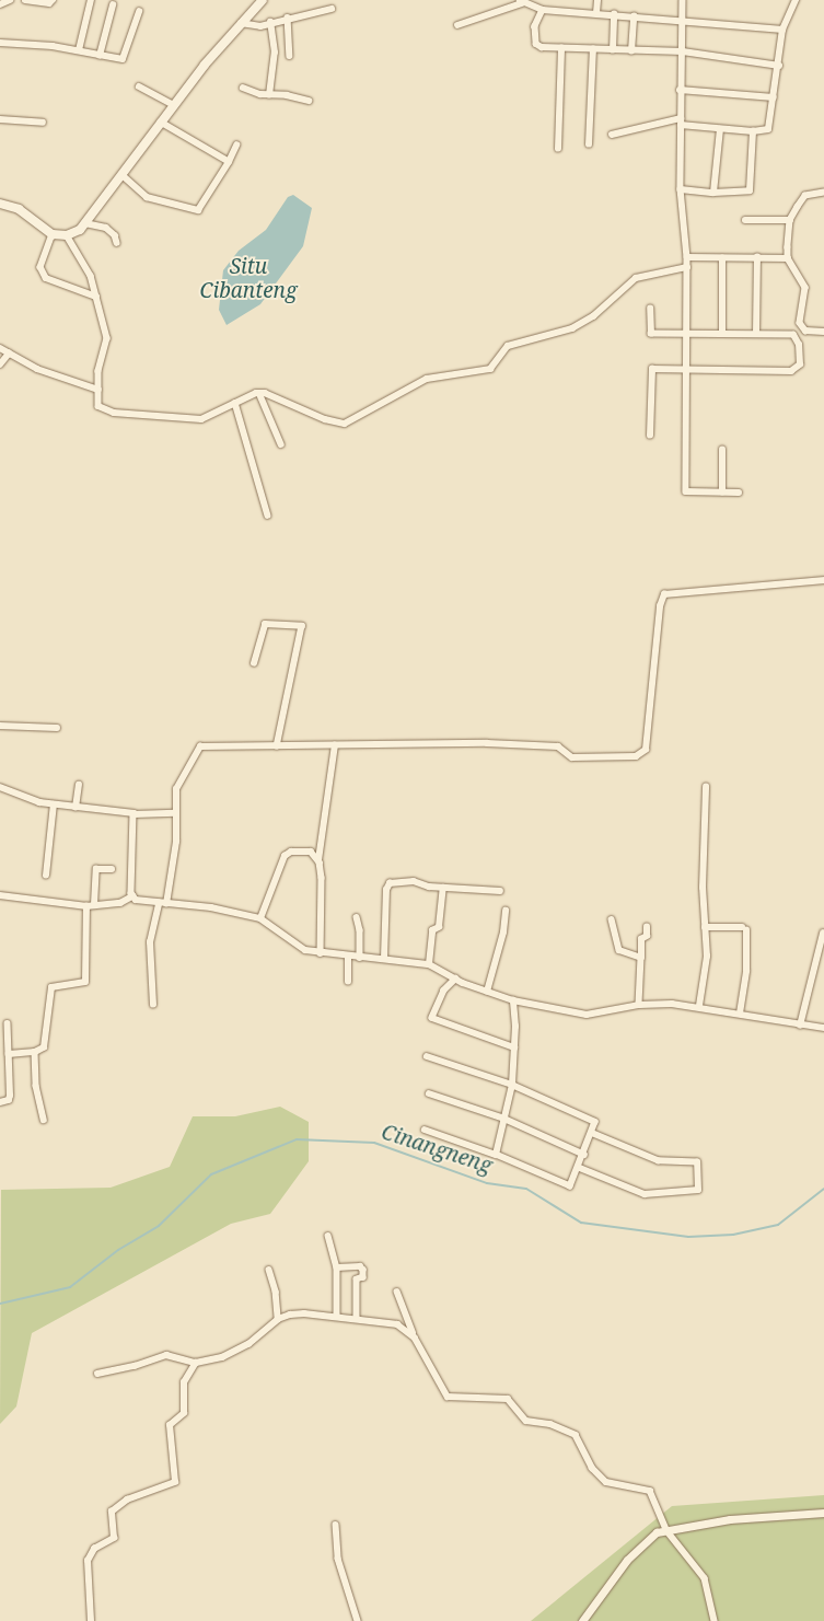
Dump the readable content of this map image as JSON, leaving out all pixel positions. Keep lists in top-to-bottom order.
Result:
{
  "water": ["Situ Cibanteng", "Cinangneng"]
}
